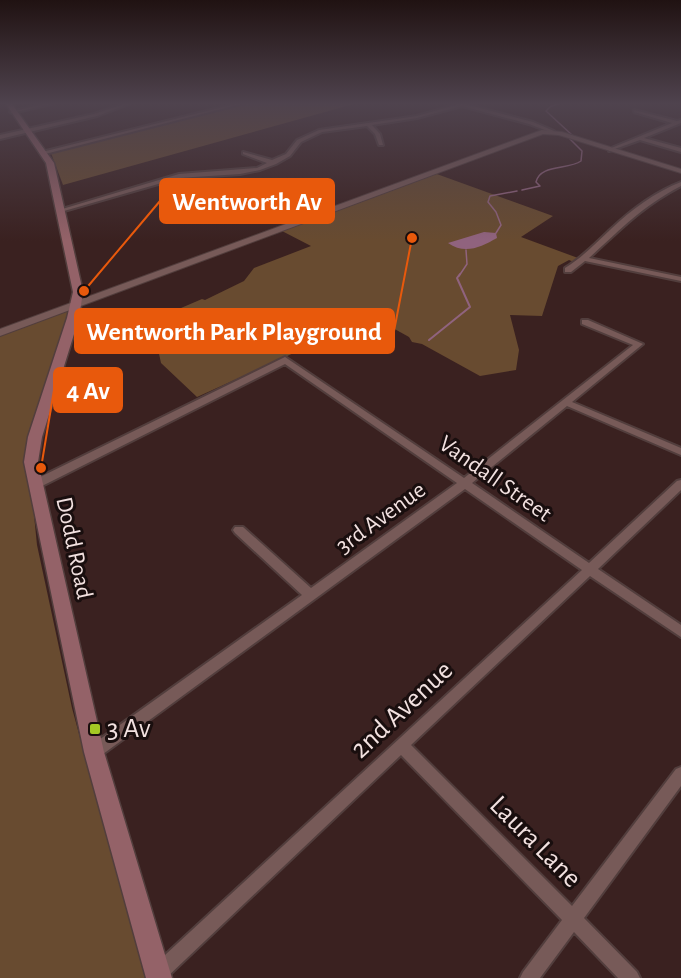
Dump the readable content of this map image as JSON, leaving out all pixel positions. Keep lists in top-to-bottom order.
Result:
{
  "streets": {
    "main road": ["Dodd Road"],
    "street": [
      "Vandall Street",
      "3rd Avenue",
      "2nd Avenue",
      "Laura Lane"
    ]
  },
  "crossings": [
    ["Vandall Street", "3rd Avenue"],
    ["Vandall Street", "Dodd Road"],
    ["Vandall Street", "2nd Avenue"],
    ["3rd Avenue", "Dodd Road"],
    ["Dodd Road", "2nd Avenue"],
    ["2nd Avenue", "Laura Lane"]
  ],
  "places": {
    "other": ["Wentworth Park Playground", "Wentworth Av", "4 Av"],
    "transit": ["3 Av"]
  }
}
